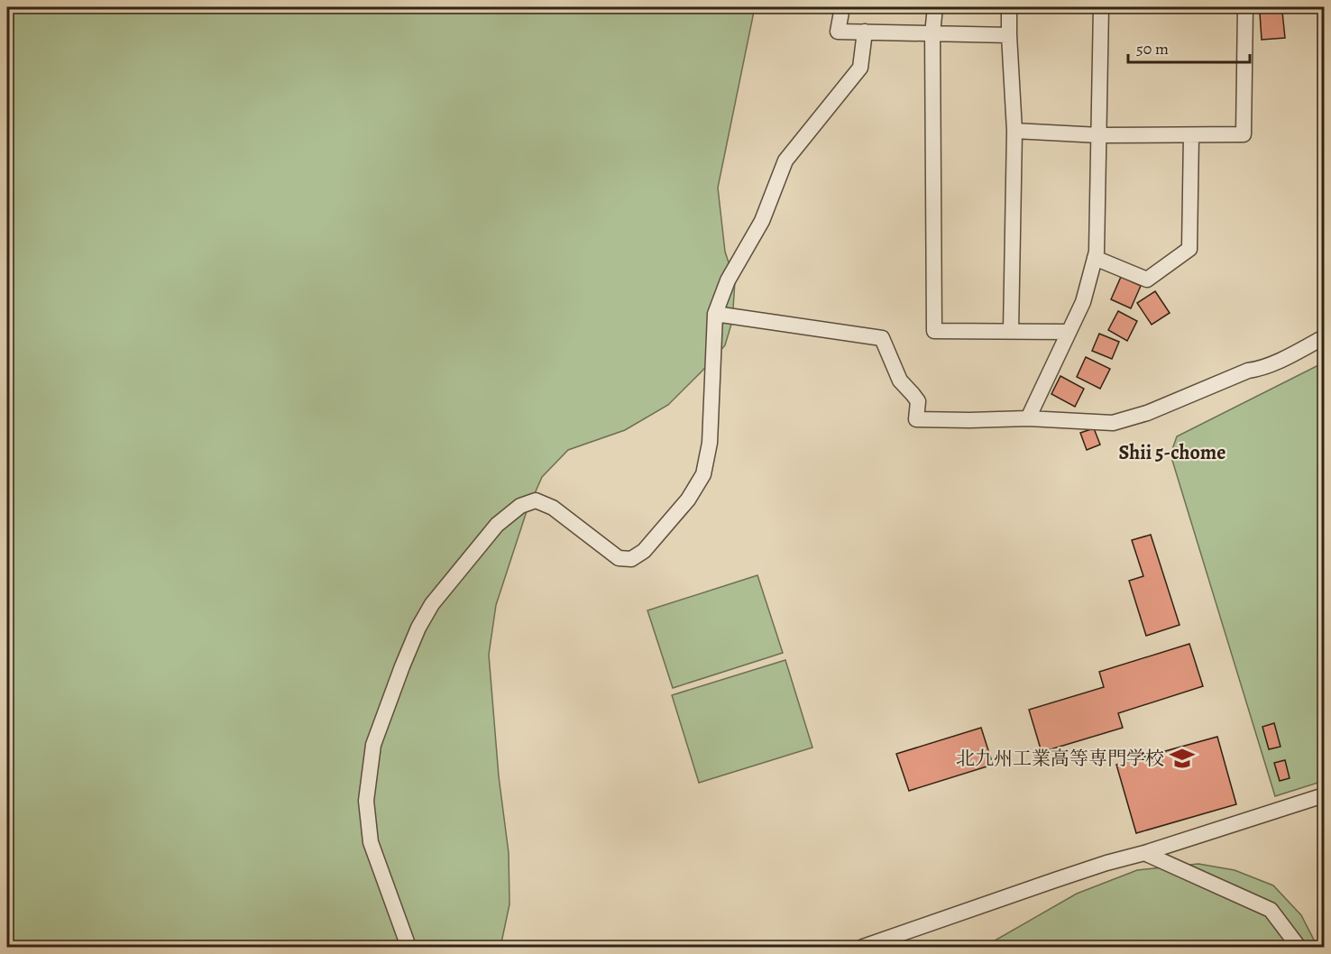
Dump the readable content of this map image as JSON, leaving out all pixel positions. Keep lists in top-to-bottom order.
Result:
{
  "districts": ["Shii 5-chome"],
  "places": {
    "school or university": ["北九州工業高等専門学校"]
  },
  "scale_bar": "50 m"
}
